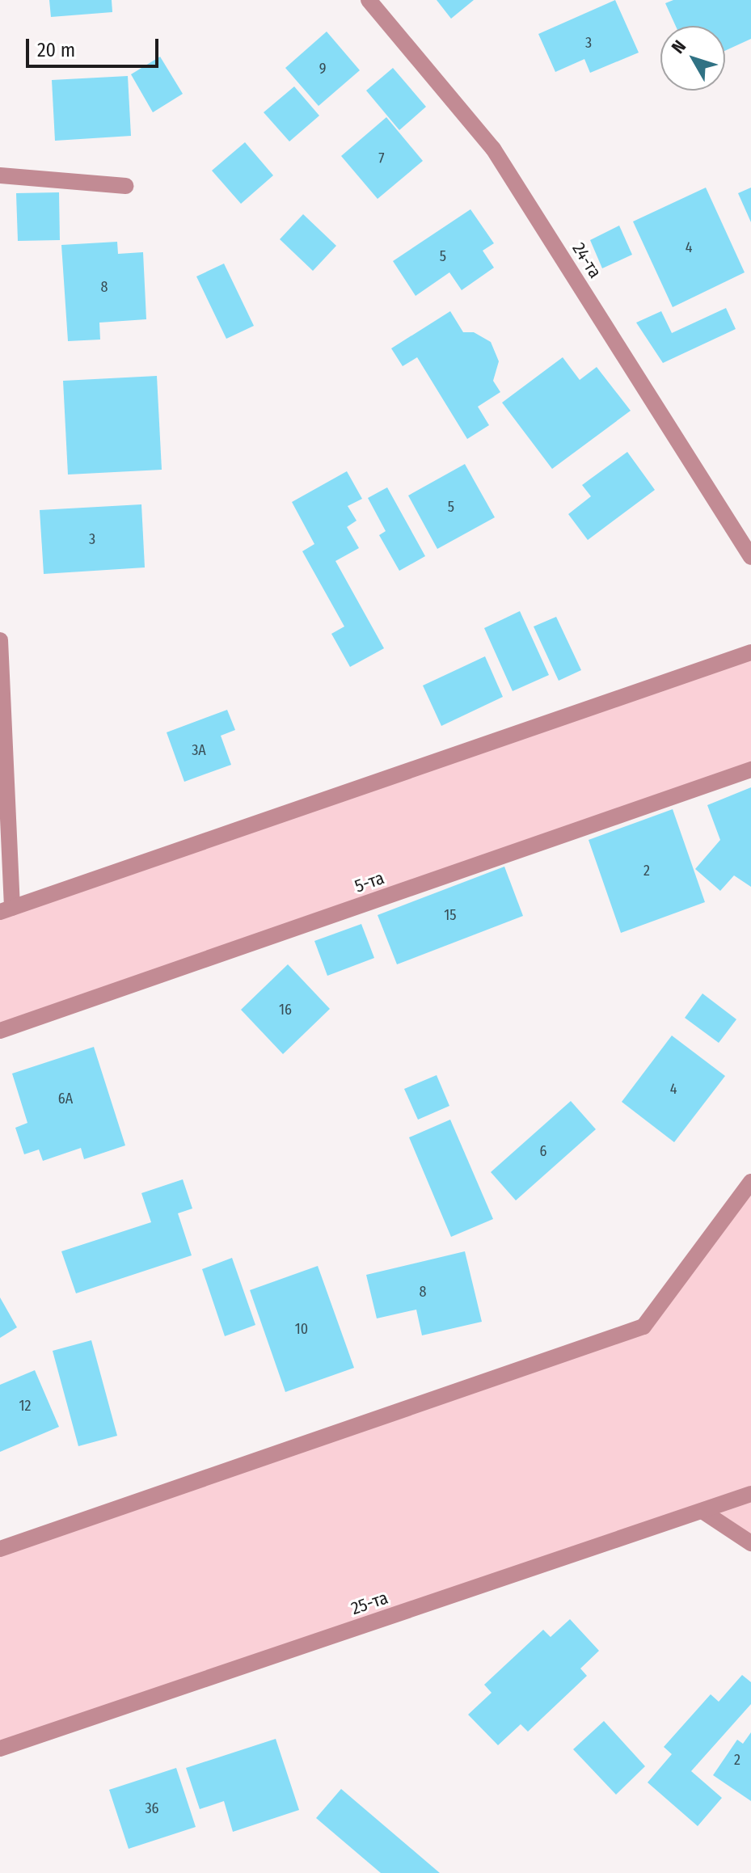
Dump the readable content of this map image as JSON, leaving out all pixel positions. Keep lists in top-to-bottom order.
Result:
{
  "streets": {
    "street": ["24-та", "5-та", "25-та"]
  },
  "house_numbers": [
    "3",
    "9",
    "7",
    "4",
    "5",
    "8",
    "5",
    "3",
    "3А",
    "2",
    "15",
    "16",
    "4",
    "6А",
    "6",
    "8",
    "10",
    "12",
    "2",
    "36"
  ],
  "scale_bar": "20 m",
  "north": "top left"
}
